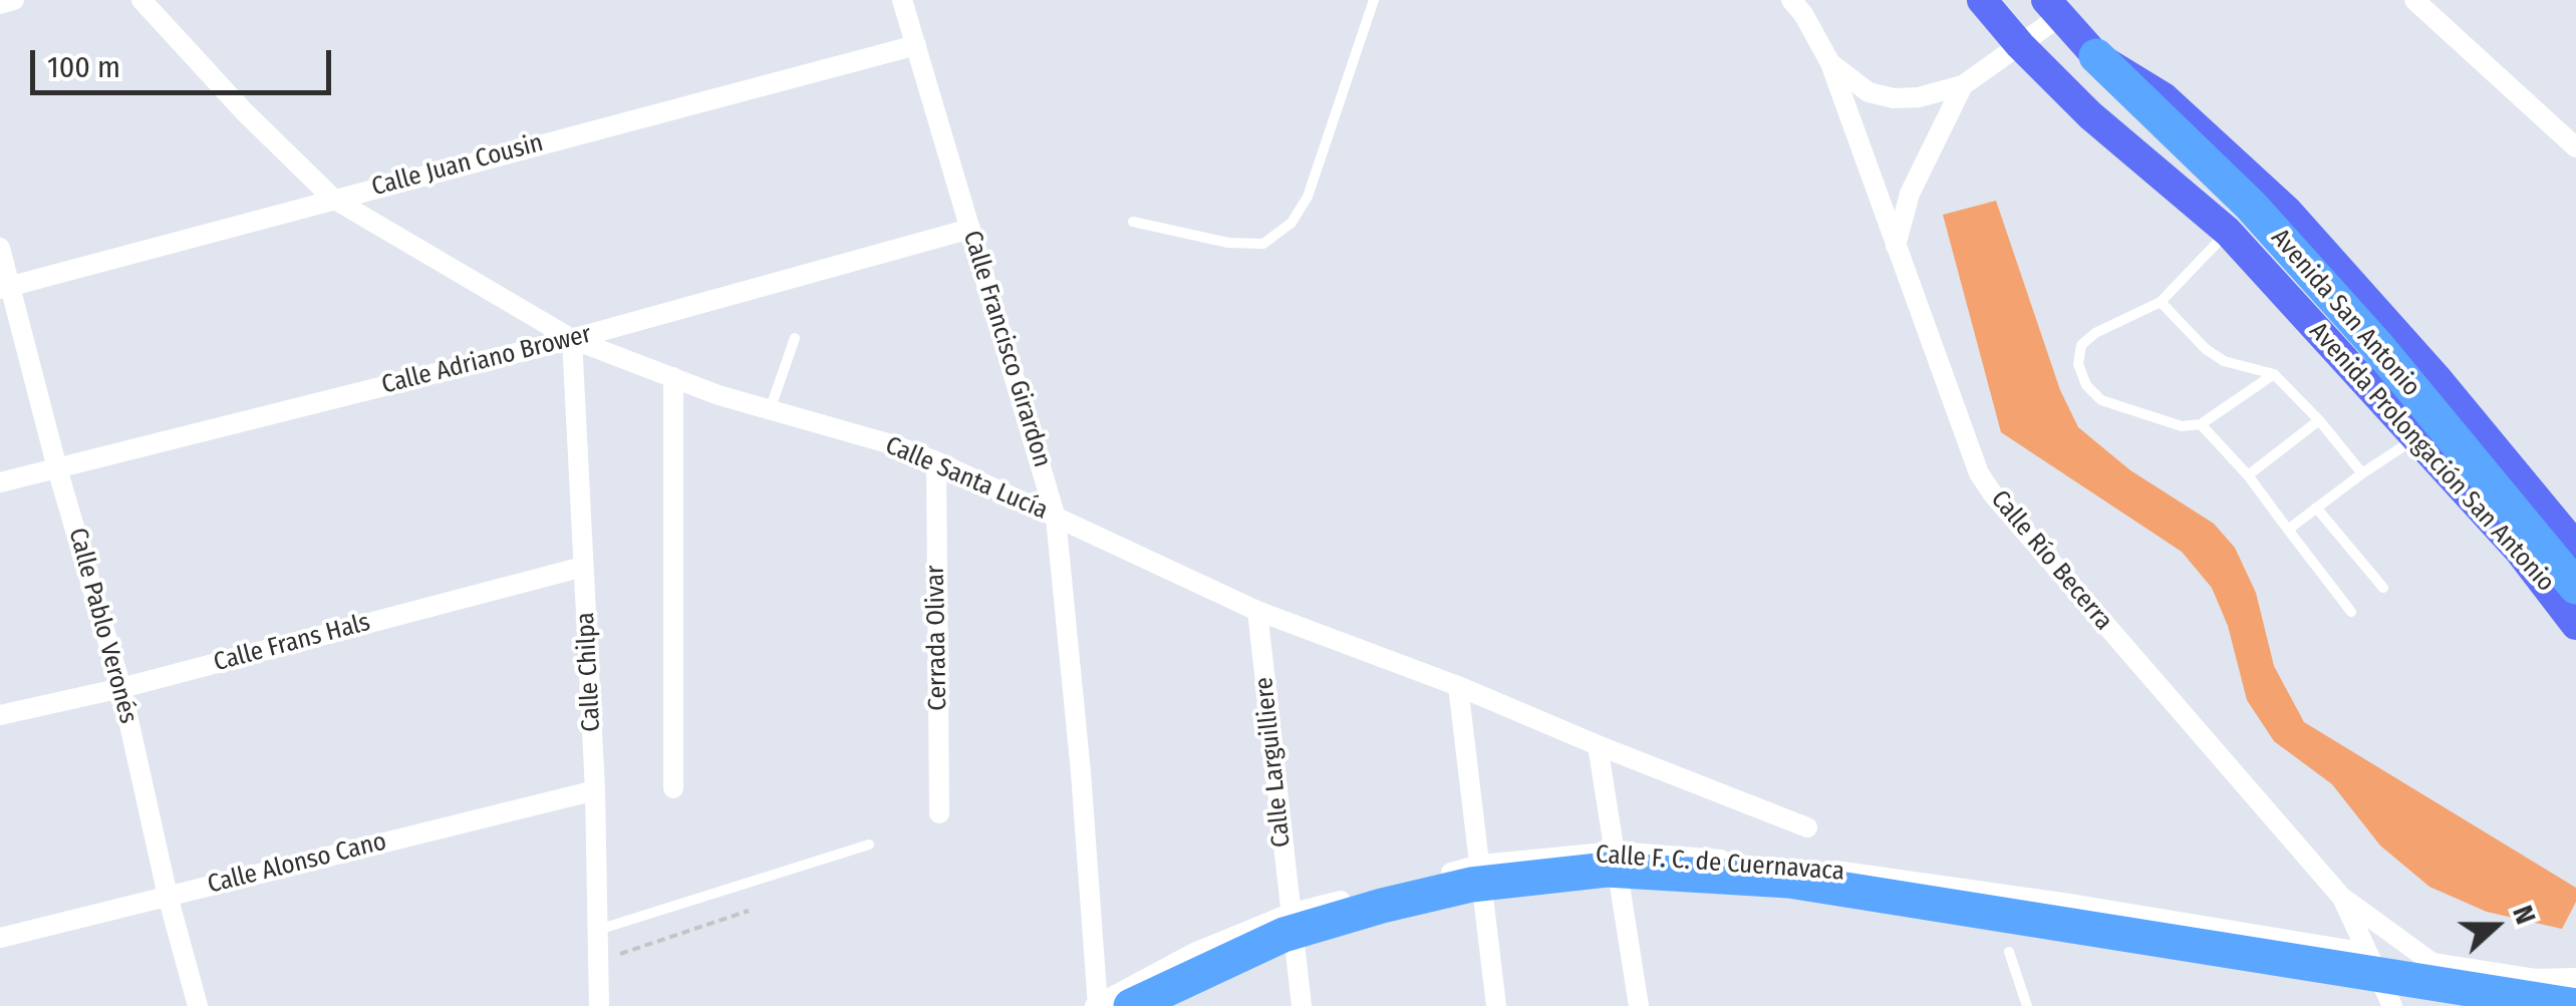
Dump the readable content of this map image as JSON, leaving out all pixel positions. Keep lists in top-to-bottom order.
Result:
{
  "streets": {
    "highway": ["Avenida San Antonio"],
    "main road": ["Avenida Prolongación San Antonio"],
    "street": [
      "Calle Juan Cousin",
      "Calle Francisco Girardon",
      "Calle Adriano Brower",
      "Calle Santa Lucía",
      "Calle Río Becerra",
      "Calle Pablo Veronés",
      "Cerrada Olivar",
      "Calle Frans Hals",
      "Calle Chilpa",
      "Calle Larguilliere",
      "Calle Alonso Cano",
      "Calle F. C. de Cuernavaca"
    ]
  },
  "crossings": [
    ["Calle Juan Cousin", "Calle Francisco Girardon"],
    ["Calle Juan Cousin", "Calle Santa Lucía"],
    ["Calle Juan Cousin", "Calle Pablo Veronés"],
    ["Avenida San Antonio", "Avenida Prolongación San Antonio"],
    ["Calle Francisco Girardon", "Calle Adriano Brower"],
    ["Calle Francisco Girardon", "Calle Santa Lucía"],
    ["Calle Francisco Girardon", "Calle F. C. de Cuernavaca"],
    ["Calle Adriano Brower", "Calle Santa Lucía"],
    ["Calle Adriano Brower", "Calle Pablo Veronés"],
    ["Calle Adriano Brower", "Calle Chilpa"],
    ["Calle Santa Lucía", "Cerrada Olivar"],
    ["Calle Santa Lucía", "Calle Chilpa"],
    ["Calle Santa Lucía", "Calle Larguilliere"],
    ["Calle Río Becerra", "Calle F. C. de Cuernavaca"],
    ["Calle Pablo Veronés", "Calle Frans Hals"],
    ["Calle Pablo Veronés", "Calle Alonso Cano"],
    ["Calle Frans Hals", "Calle Chilpa"],
    ["Calle Chilpa", "Calle Alonso Cano"],
    ["Calle Larguilliere", "Calle F. C. de Cuernavaca"]
  ],
  "scale_bar": "100 m",
  "north": "right"
}
